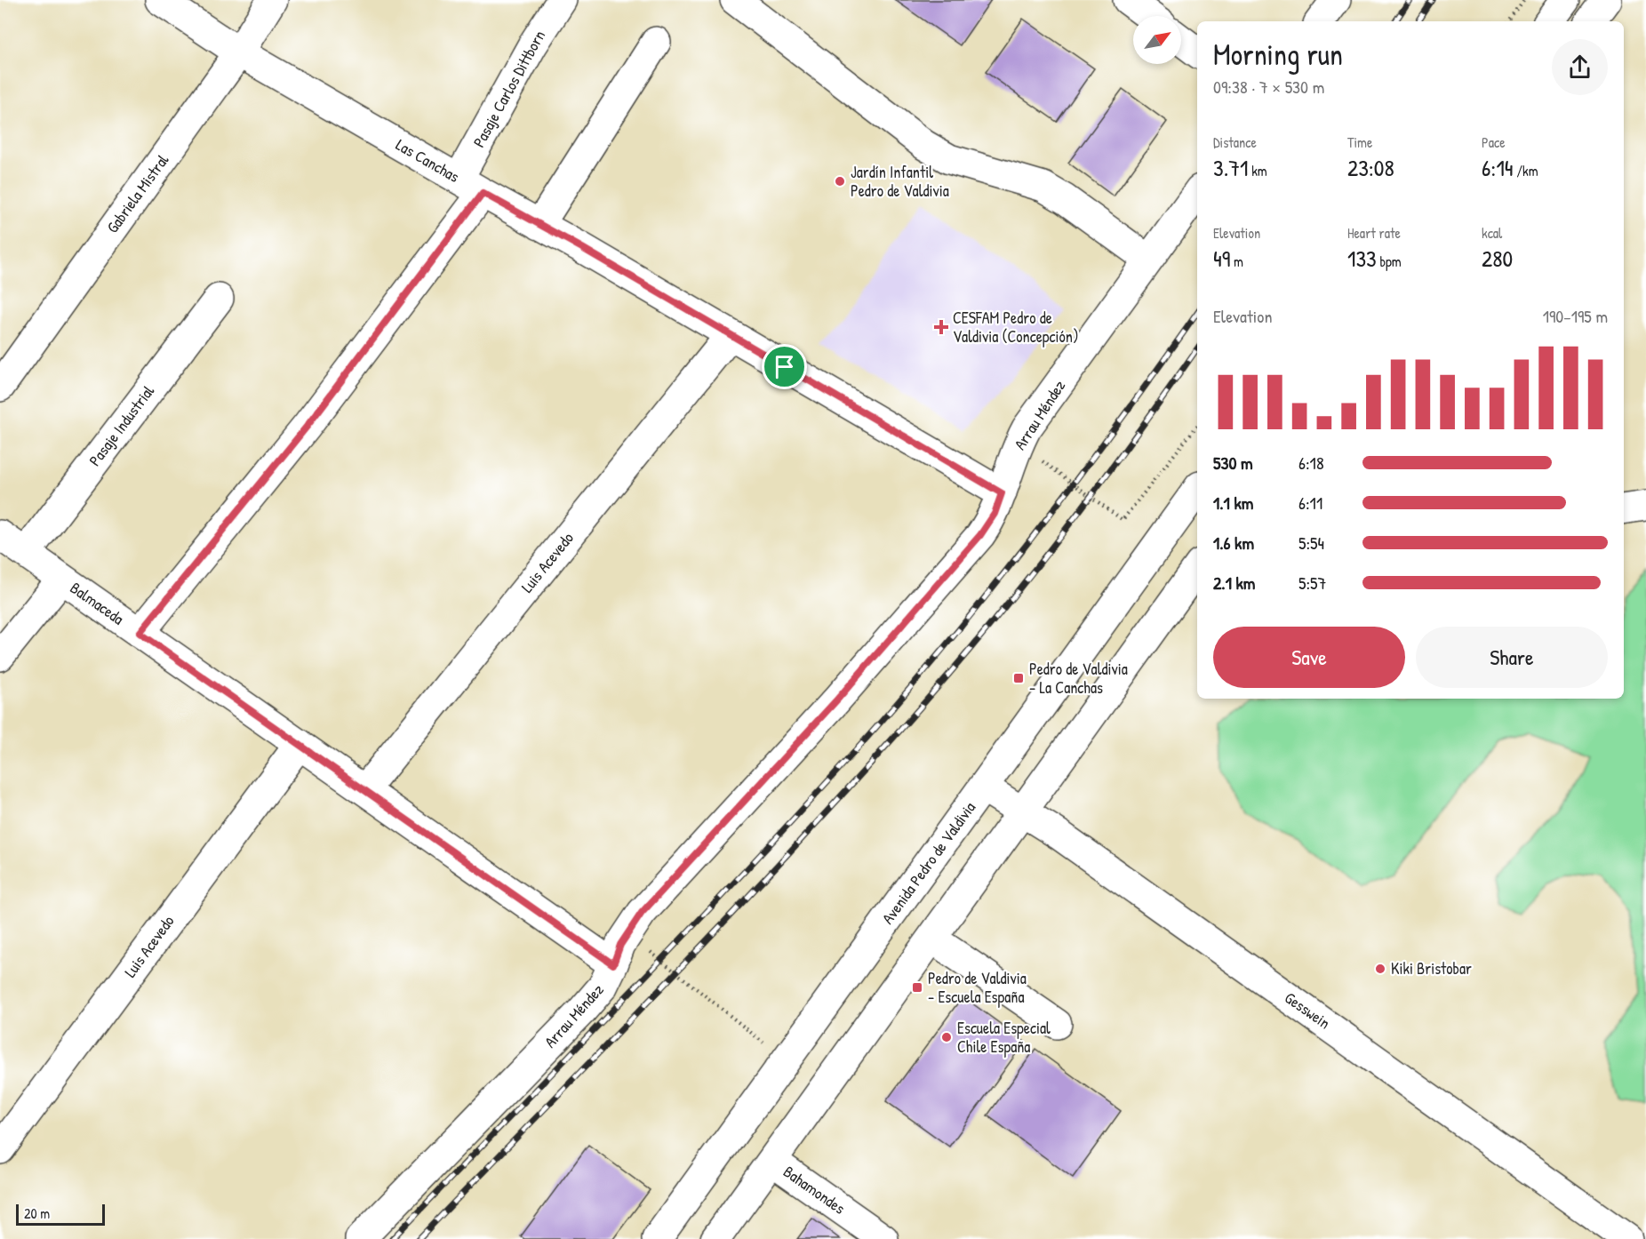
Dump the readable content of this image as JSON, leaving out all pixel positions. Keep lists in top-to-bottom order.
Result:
{
  "streets": {
    "street": [
      "Pasaje Carlos Dittborn",
      "Las Canchas",
      "Gabriela Mistral",
      "Arrau Méndez",
      "Pasaje Industrial",
      "Luis Acevedo",
      "Balmaceda",
      "Avenida Pedro de Valdivia",
      "Gesswein",
      "Bahamondes"
    ]
  },
  "crossings": [
    ["Pasaje Carlos Dittborn", "Las Canchas"],
    ["Pasaje Carlos Dittborn", "Balmaceda"],
    ["Las Canchas", "Gabriela Mistral"],
    ["Las Canchas", "Arrau Méndez"],
    ["Las Canchas", "Luis Acevedo"],
    ["Arrau Méndez", "Balmaceda"],
    ["Pasaje Industrial", "Balmaceda"],
    ["Luis Acevedo", "Balmaceda"],
    ["Avenida Pedro de Valdivia", "Gesswein"]
  ],
  "places": {
    "other": ["Jardín Infantil Pedro de Valdivia", "Kiki Bristobar", "Escuela Especial Chile España"],
    "health": ["CESFAM Pedro de Valdivia (Concepción)"],
    "transit": ["Pedro de Valdivia - La Canchas", "Pedro de Valdivia - Escuela España"]
  },
  "scale_bar": "20 m",
  "north": "top right",
  "page": {
    "heading": ["Morning run", "09:38 · 7 × 530 m"],
    "stats": [
      ["Distance", "3.71 km"],
      ["Time", "23:08"],
      ["Pace", "6:14 /km"],
      ["Elevation", "49 m"],
      ["Heart rate", "133 bpm"],
      ["kcal", "280"]
    ],
    "chart": ["Elevation", "190–195 m"],
    "list": [
      {
        "name": "530 m",
        "note": "6:18"
      },
      {
        "name": "1.1 km",
        "note": "6:11"
      },
      {
        "name": "1.6 km",
        "note": "5:54"
      },
      {
        "name": "2.1 km",
        "note": "5:57"
      }
    ],
    "buttons": ["Save", "Share"],
    "scale": "20 m"
  }
}
